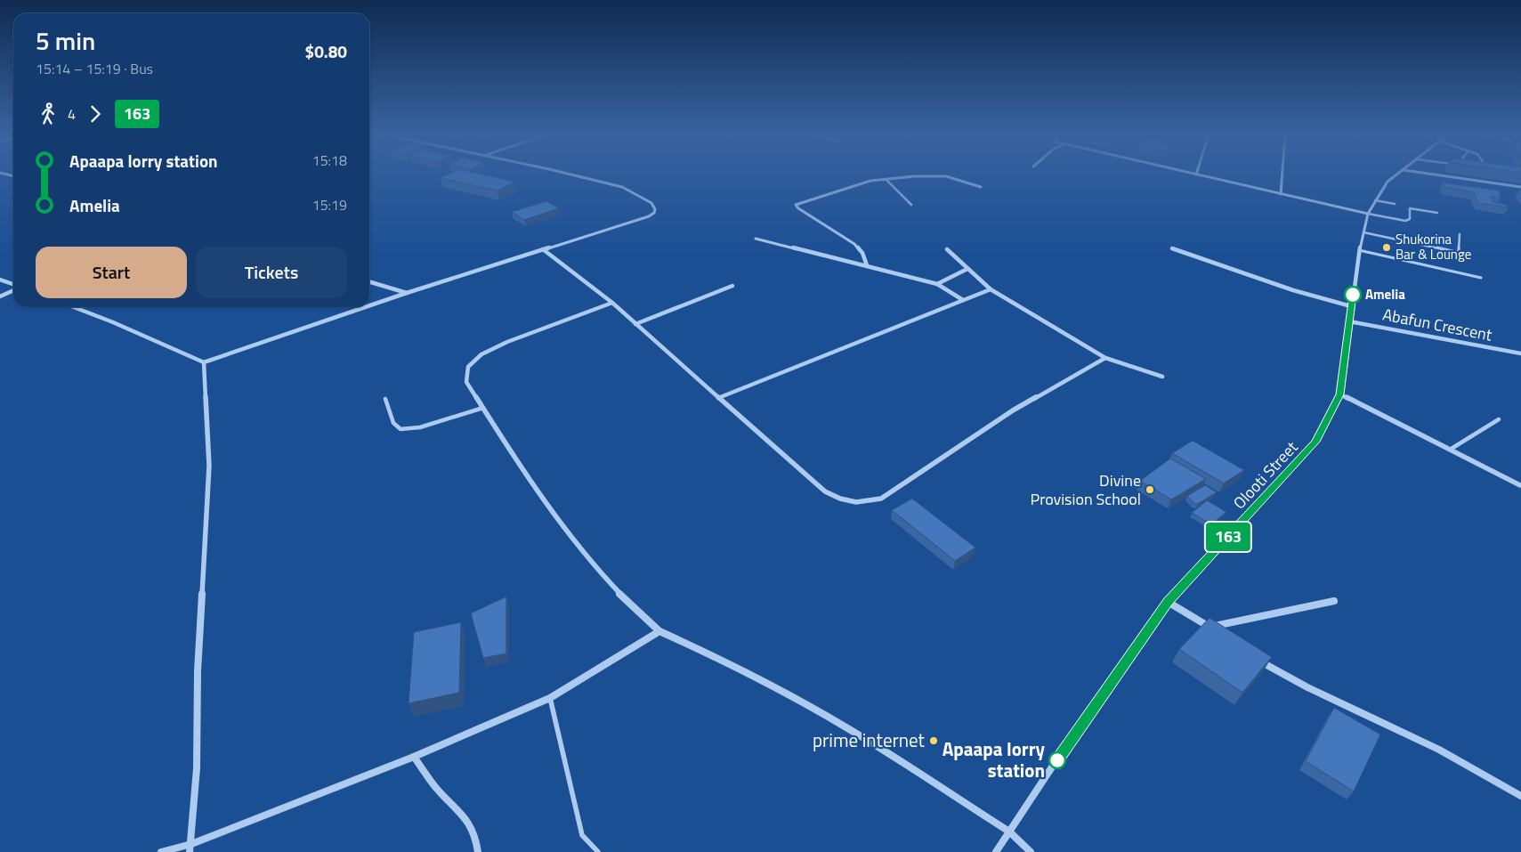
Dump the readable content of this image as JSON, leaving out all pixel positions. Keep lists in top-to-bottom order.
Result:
{
  "streets": {
    "street": ["Abafun Crescent", "Olooti Street"]
  },
  "crossings": [
    ["Abafun Crescent", "Olooti Street"]
  ],
  "places": [
    "Shukorina Bar & Lounge",
    "Amelia",
    "Divine Provision School",
    "prime internet",
    "Apaapa lorry station"
  ],
  "lines": ["bus line 163"],
  "page": {
    "on_map": "163",
    "heading": ["5 min", "15:14 – 15:19 · Bus", "$0.80"],
    "legs": ["4", "163"],
    "list": [
      {
        "name": "Apaapa lorry station",
        "value": "15:18"
      },
      {
        "name": "Amelia",
        "value": "15:19"
      }
    ],
    "buttons": ["Start", "Tickets"]
  }
}
